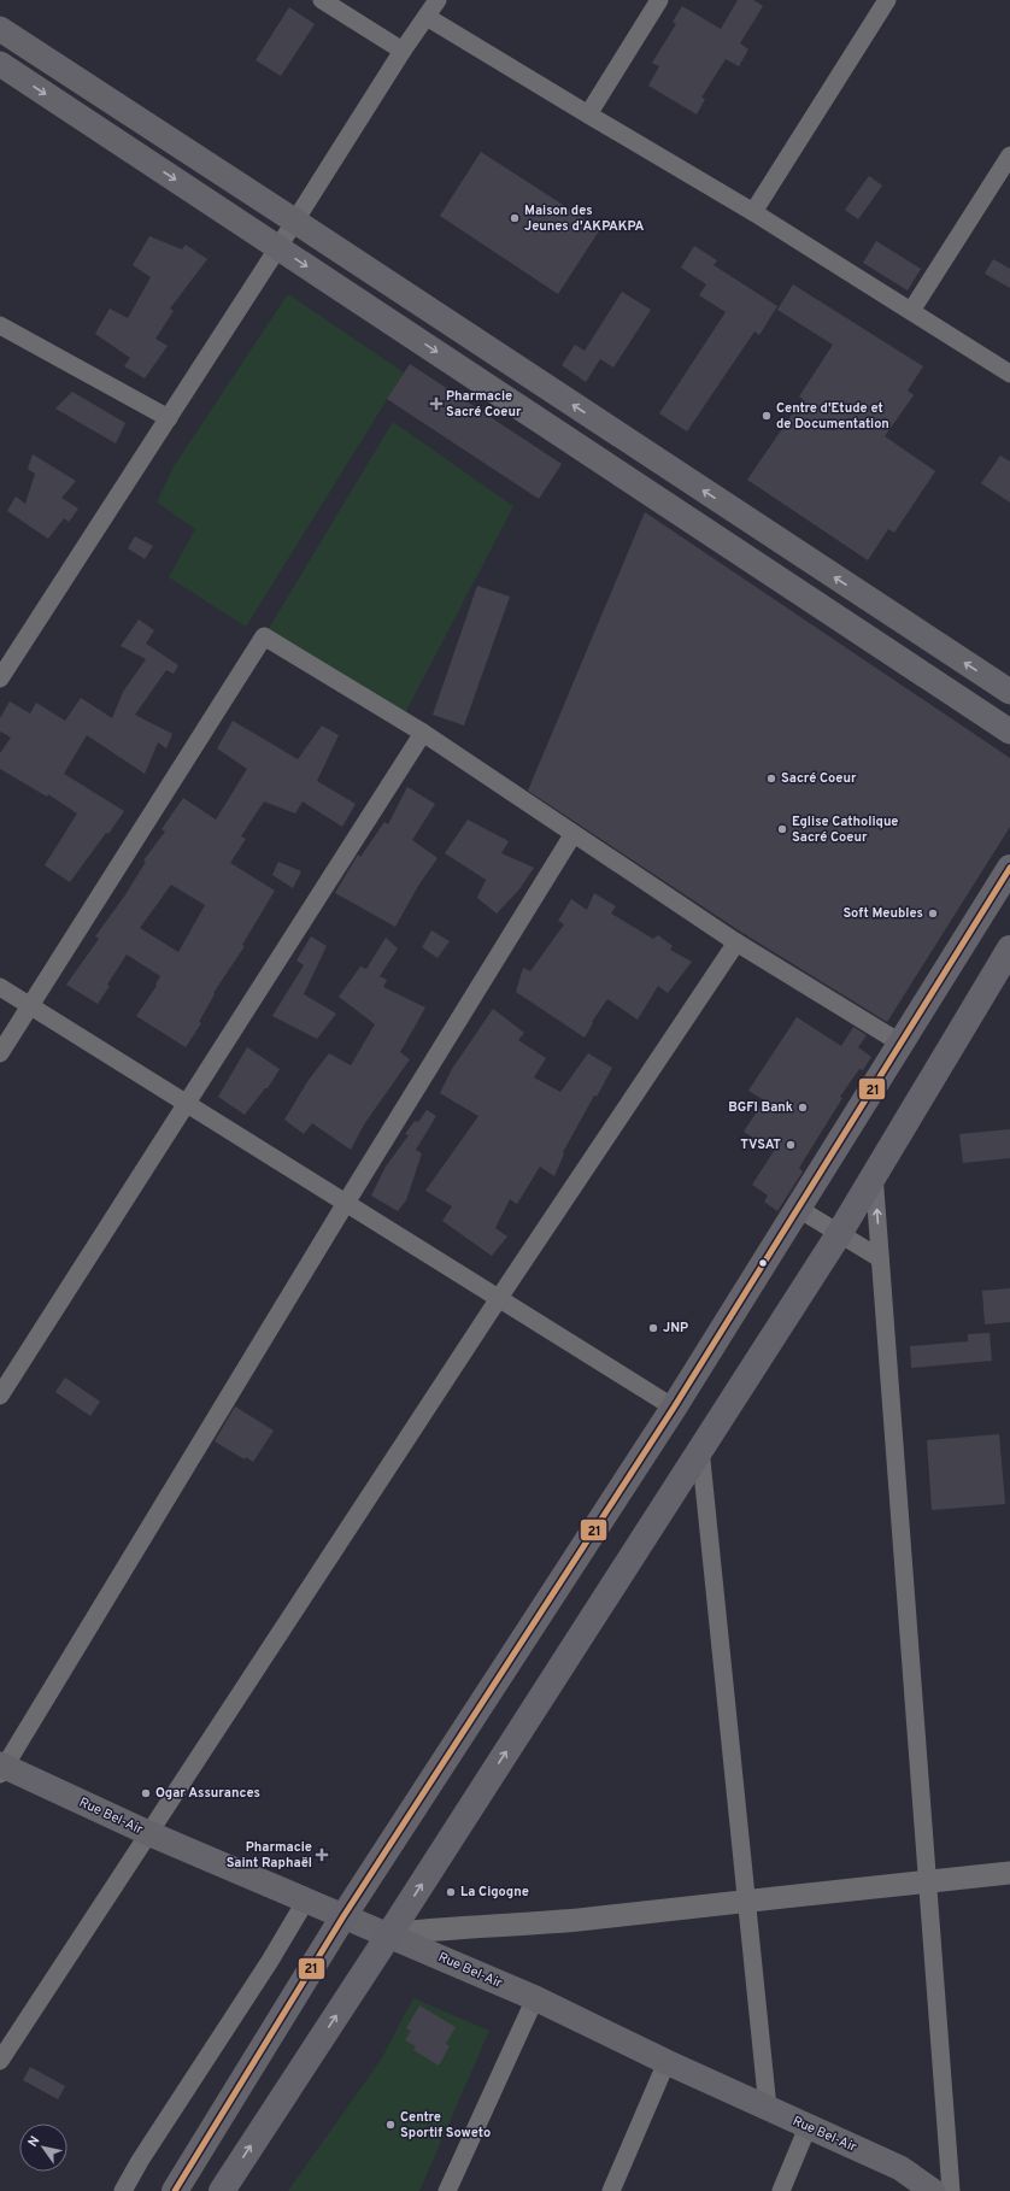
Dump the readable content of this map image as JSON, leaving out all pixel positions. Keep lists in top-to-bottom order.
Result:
{
  "streets": {
    "main road": ["Rue Bel-Air"]
  },
  "places": {
    "other": [
      "Maison des Jeunes d'AKPAKPA",
      "Centre d'Etude et de Documentation",
      "Sacré Coeur",
      "Eglise Catholique Sacré Coeur",
      "Soft Meubles",
      "BGFI Bank",
      "TVSAT",
      "JNP",
      "Ogar Assurances",
      "La Cigogne",
      "Centre Sportif Soweto"
    ],
    "health": ["Pharmacie Sacré Coeur", "Pharmacie Saint Raphaël"]
  },
  "lines": ["transit line 21"],
  "north": "top left"
}
